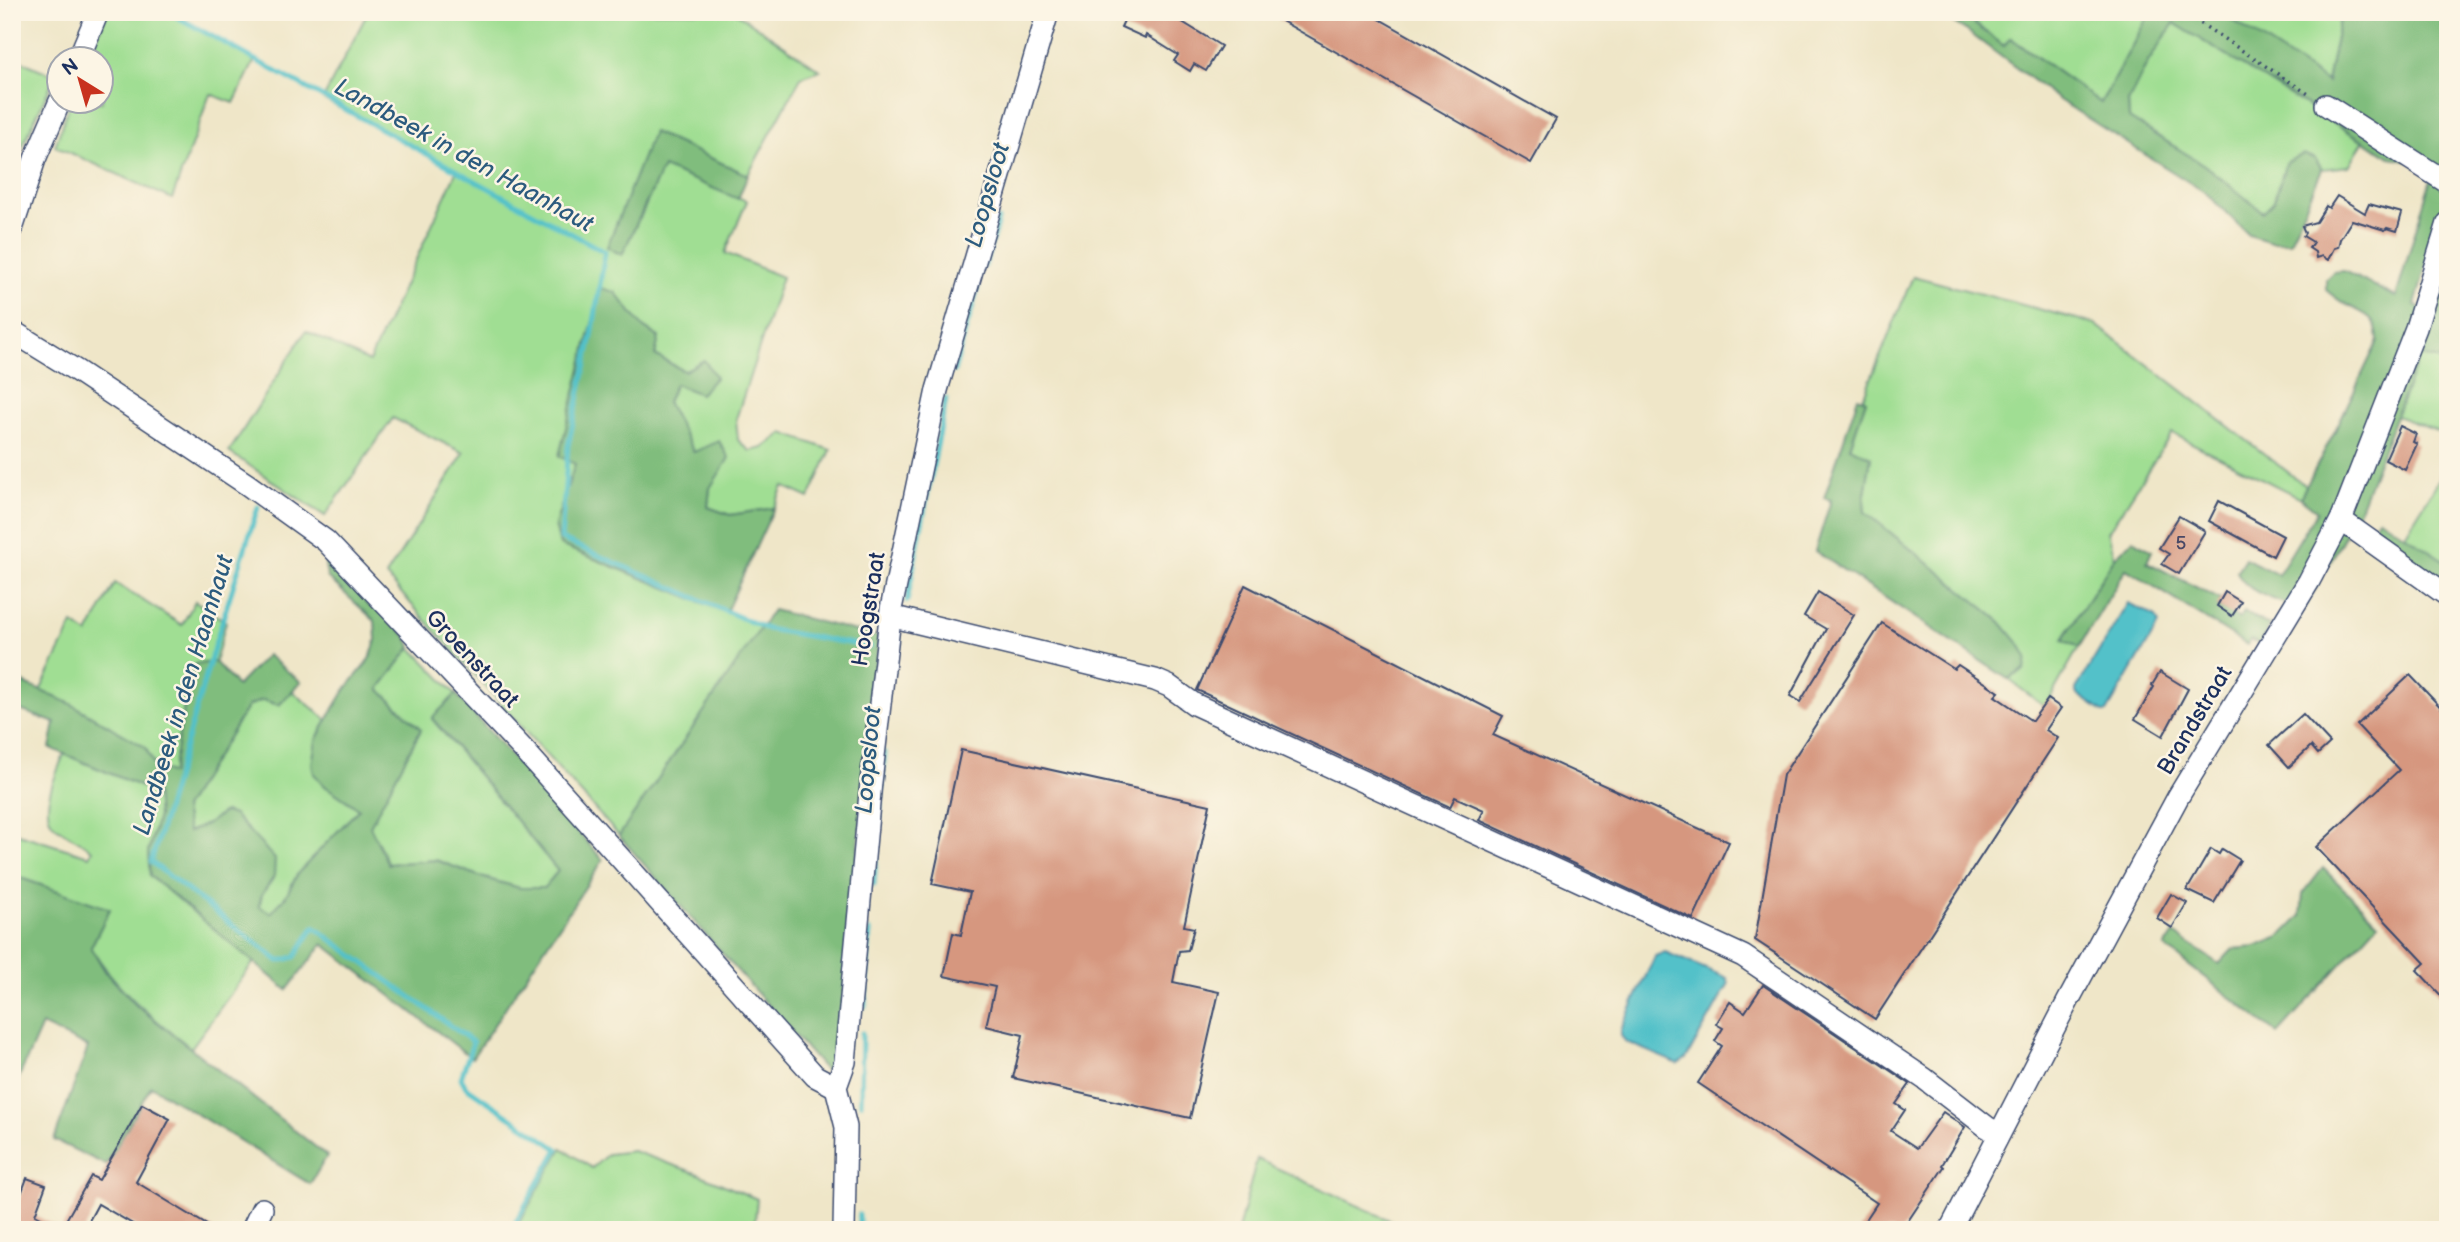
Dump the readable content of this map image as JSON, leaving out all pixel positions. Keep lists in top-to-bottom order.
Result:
{
  "streets": {
    "street": ["Hoogstraat", "Groenstraat", "Brandstraat"]
  },
  "crossings": [
    ["Hoogstraat", "Groenstraat"]
  ],
  "water": ["Landbeek in den Haanhaut", "Loopsloot"],
  "house_numbers": ["5"],
  "north": "top left"
}
